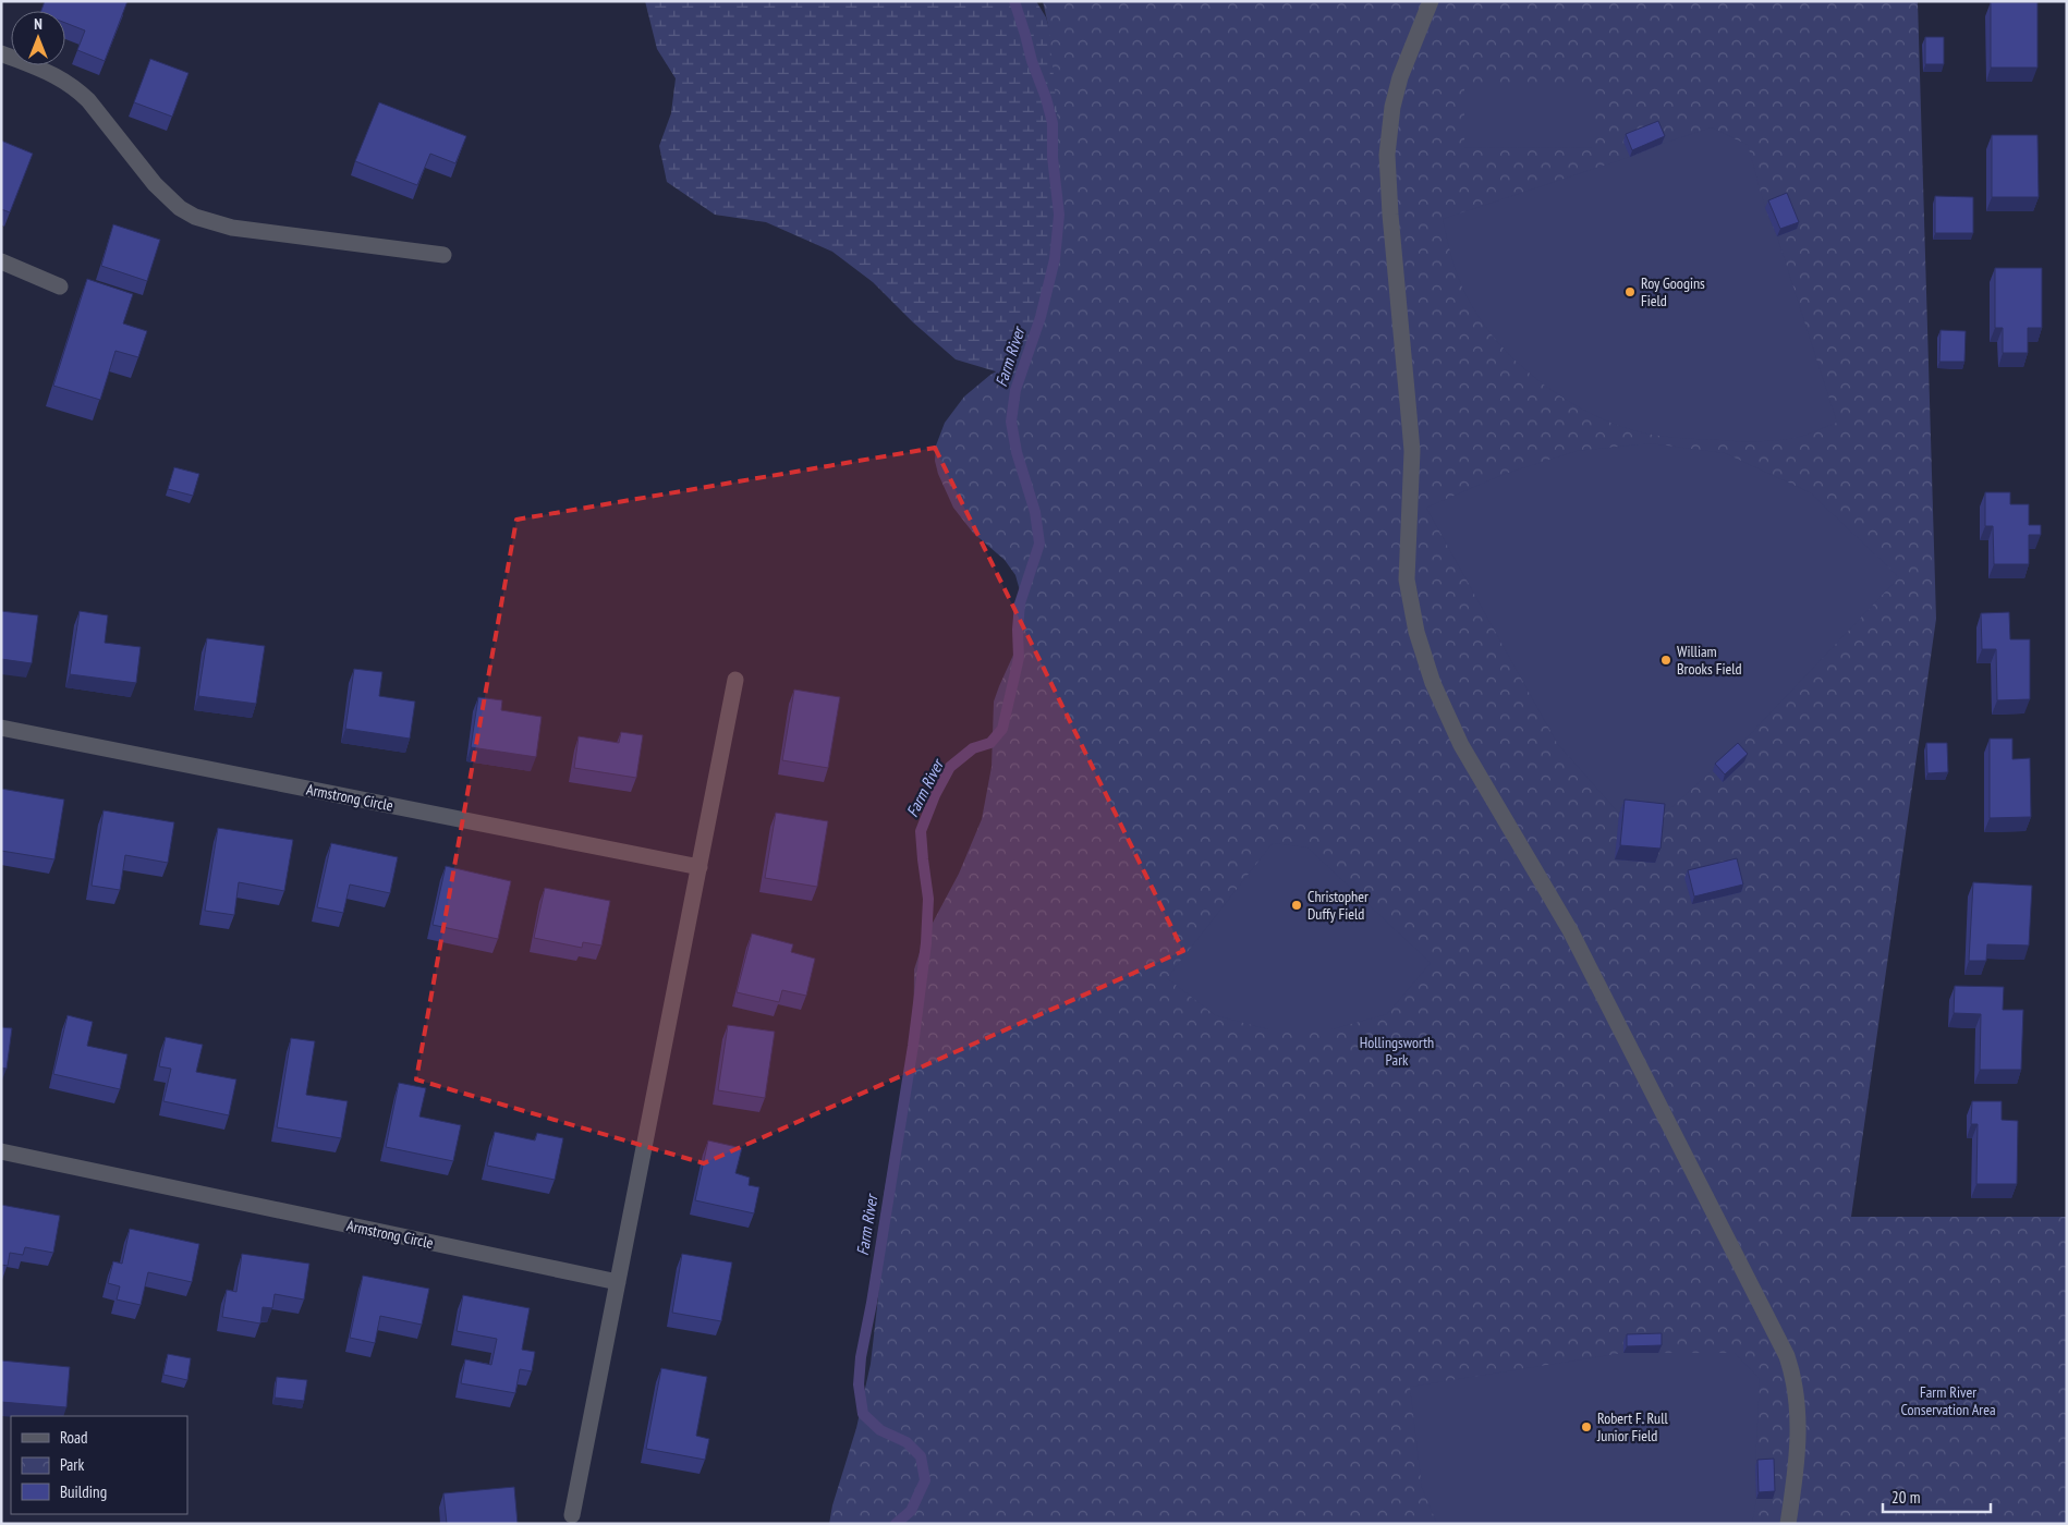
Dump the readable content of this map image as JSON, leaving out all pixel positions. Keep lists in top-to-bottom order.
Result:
{
  "streets": {
    "street": ["Armstrong Circle"]
  },
  "water": ["Farm River"],
  "parks": ["Hollingsworth Park", "Farm River Conservation Area"],
  "places": [
    "Roy Googins Field",
    "William Brooks Field",
    "Christopher Duffy Field",
    "Robert F. Rull Junior Field"
  ],
  "legend": ["Road", "Park", "Building"],
  "scale_bar": "20 m",
  "north": "top"
}
